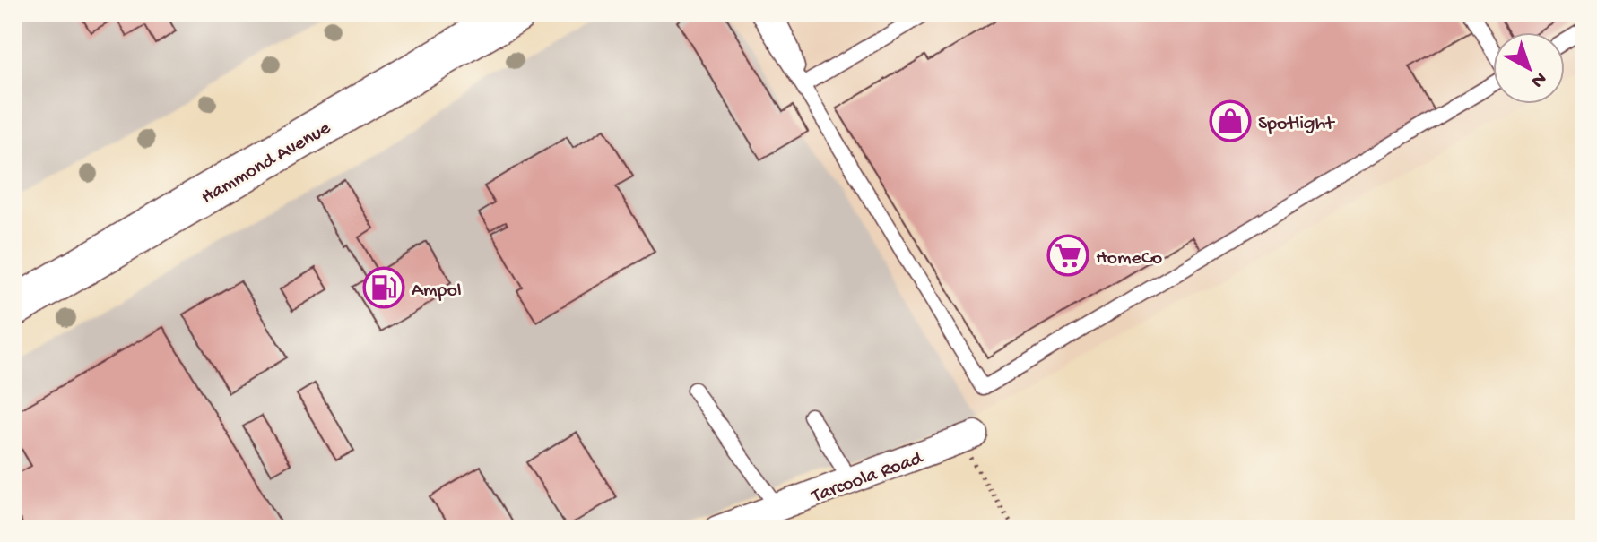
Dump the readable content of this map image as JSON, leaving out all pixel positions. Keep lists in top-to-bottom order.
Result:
{
  "streets": {
    "highway": ["Hammond Avenue"],
    "street": ["Tarcoola Road"]
  },
  "places": {
    "shop": ["Spotlight"],
    "supermarket": ["HomeCo"],
    "fuel station": ["Ampol"]
  },
  "north": "bottom right"
}
